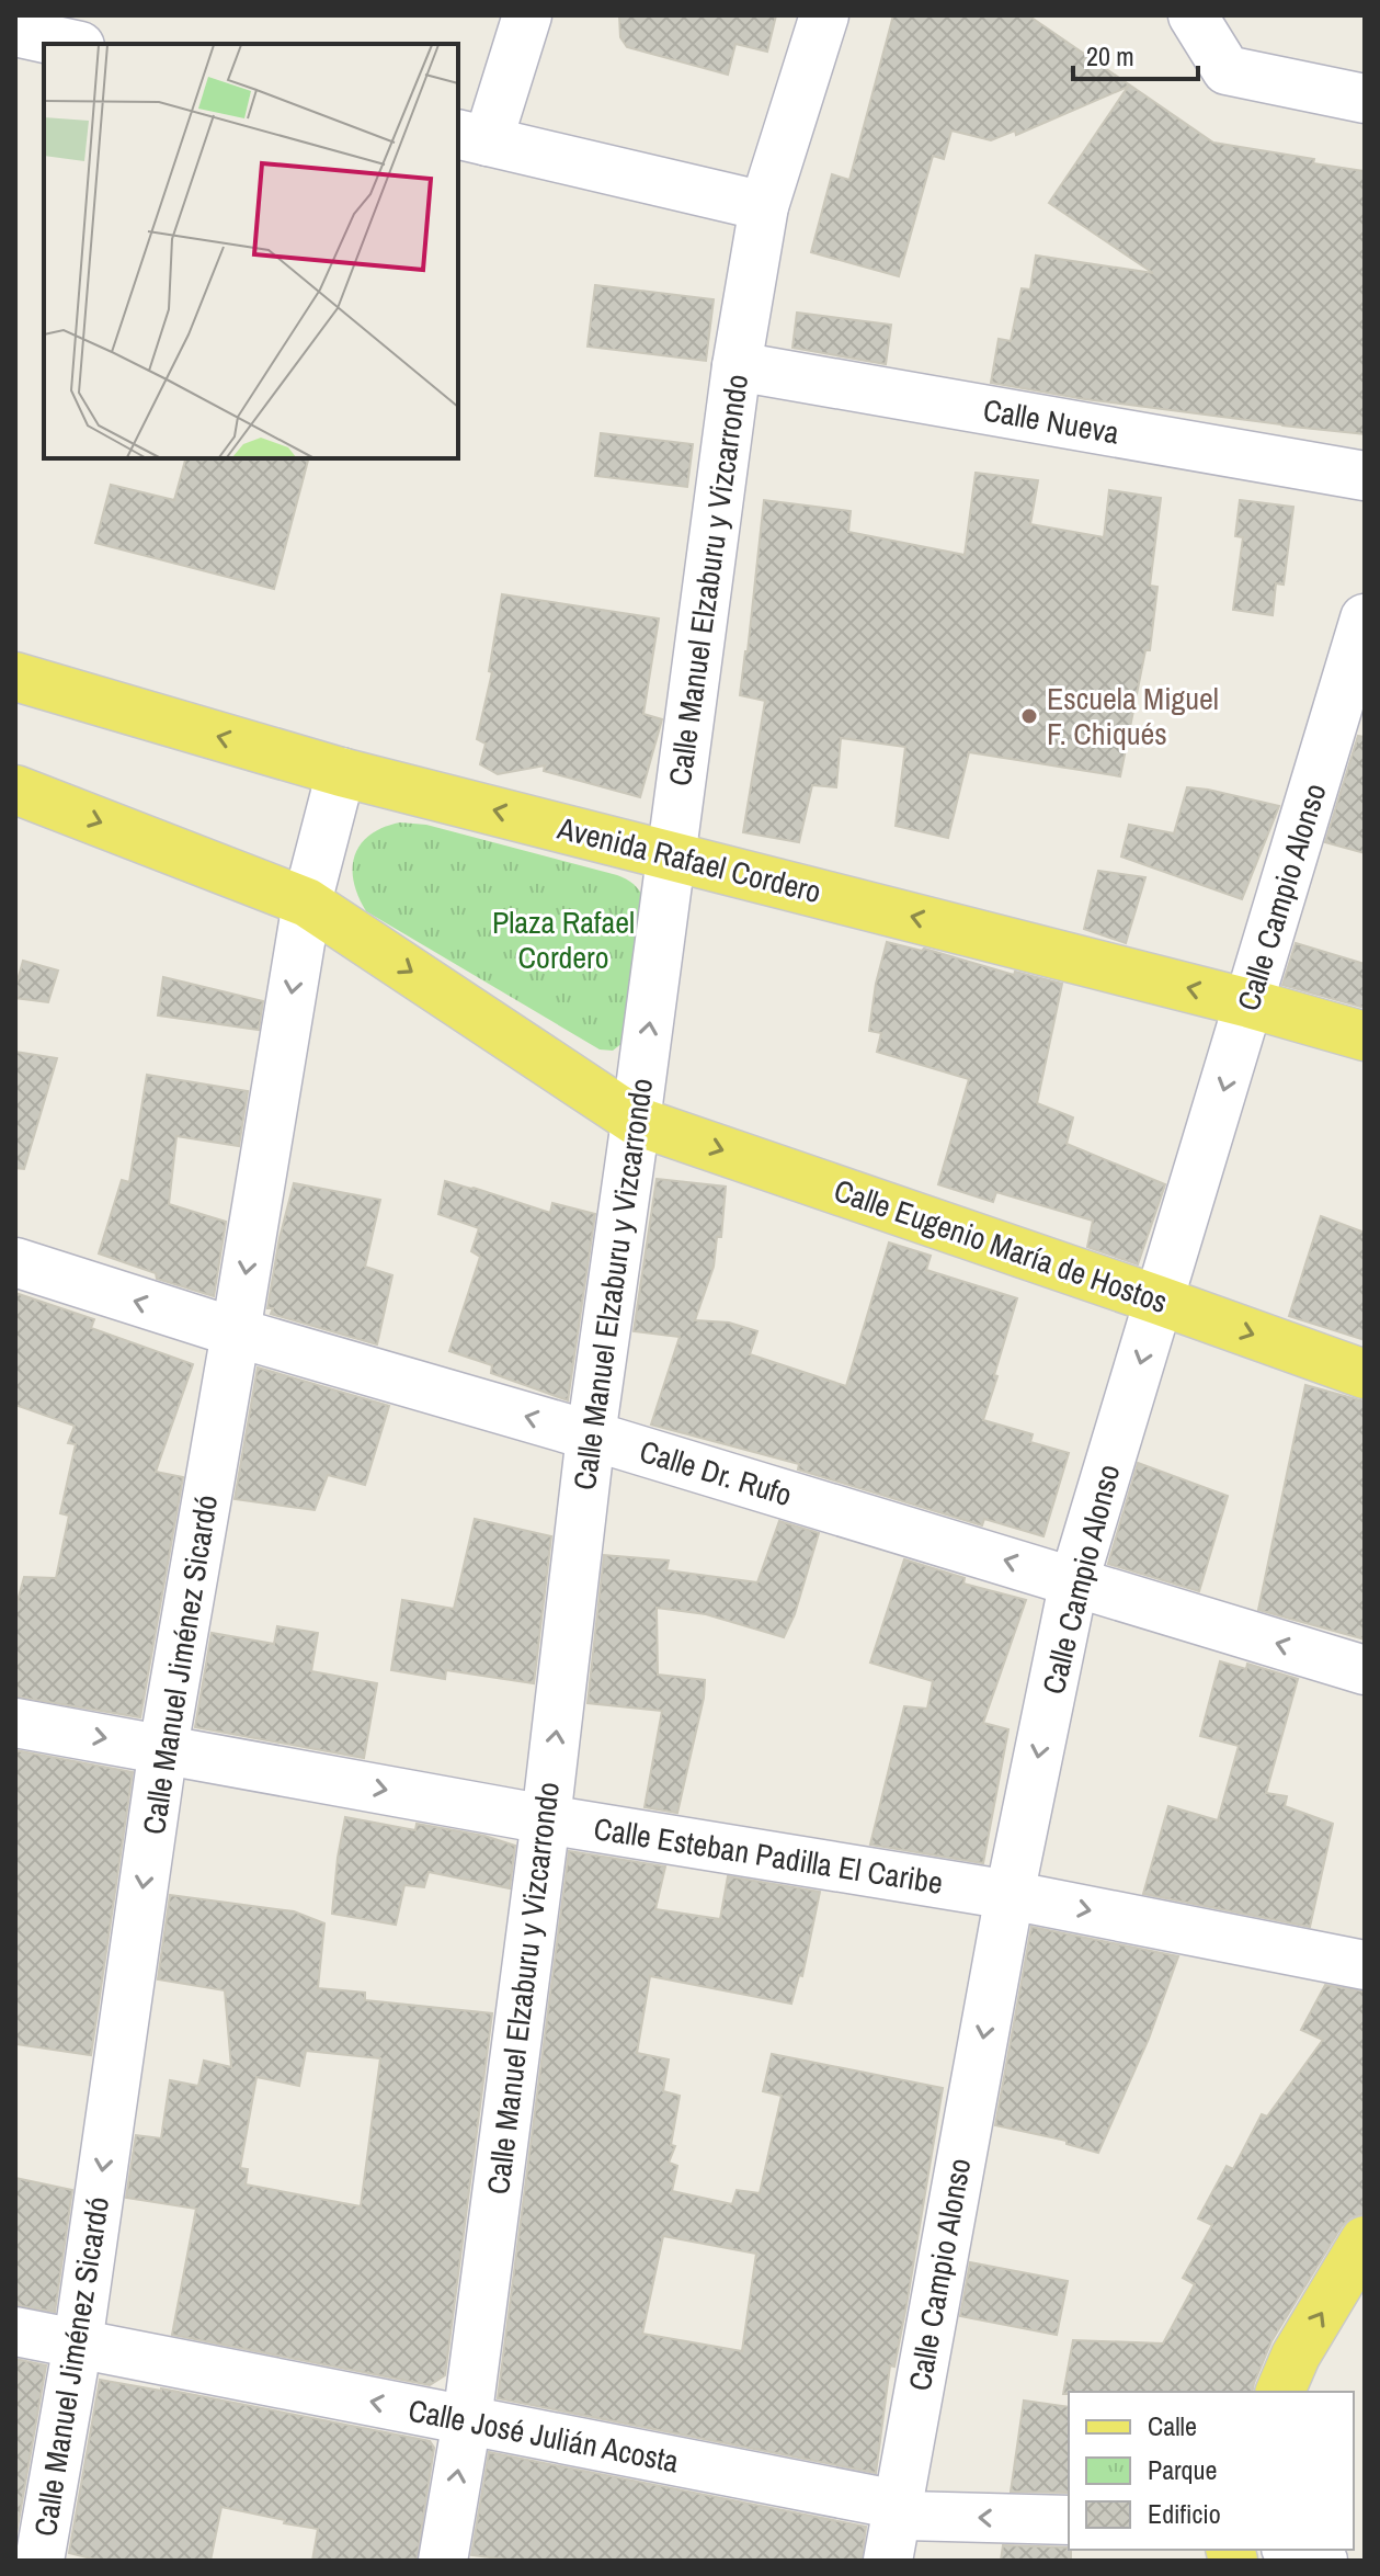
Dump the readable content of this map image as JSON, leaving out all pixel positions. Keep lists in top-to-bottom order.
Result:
{
  "streets": {
    "main road": ["Avenida Rafael Cordero", "Calle Eugenio María de Hostos"],
    "street": [
      "Calle Nueva",
      "Calle Manuel Elzaburu y Vizcarrondo",
      "Calle Campio Alonso",
      "Calle Dr. Rufo",
      "Calle Manuel Jiménez Sicardó",
      "Calle Esteban Padilla El Caribe",
      "Calle José Julián Acosta"
    ]
  },
  "crossings": [
    ["Calle Nueva", "Calle Manuel Elzaburu y Vizcarrondo"],
    ["Calle Manuel Elzaburu y Vizcarrondo", "Avenida Rafael Cordero"],
    ["Calle Manuel Elzaburu y Vizcarrondo", "Calle Eugenio María de Hostos"],
    ["Calle Manuel Elzaburu y Vizcarrondo", "Calle Dr. Rufo"],
    ["Calle Manuel Elzaburu y Vizcarrondo", "Calle Esteban Padilla El Caribe"],
    ["Calle Manuel Elzaburu y Vizcarrondo", "Calle José Julián Acosta"],
    ["Avenida Rafael Cordero", "Calle Campio Alonso"],
    ["Avenida Rafael Cordero", "Calle Manuel Jiménez Sicardó"],
    ["Calle Campio Alonso", "Calle Eugenio María de Hostos"],
    ["Calle Campio Alonso", "Calle Dr. Rufo"],
    ["Calle Campio Alonso", "Calle Esteban Padilla El Caribe"],
    ["Calle Campio Alonso", "Calle José Julián Acosta"],
    ["Calle Dr. Rufo", "Calle Manuel Jiménez Sicardó"],
    ["Calle Manuel Jiménez Sicardó", "Calle Esteban Padilla El Caribe"],
    ["Calle Manuel Jiménez Sicardó", "Calle José Julián Acosta"]
  ],
  "one_way": [
    "Calle Campio Alonso",
    "Calle Eugenio María de Hostos",
    "Calle Dr. Rufo",
    "Calle Manuel Jiménez Sicardó",
    "Calle Esteban Padilla El Caribe",
    "Calle José Julián Acosta"
  ],
  "parks": ["Plaza Rafael Cordero"],
  "places": ["Escuela Miguel F. Chiqués"],
  "legend": ["Calle", "Parque", "Edificio"],
  "scale_bar": "20 m"
}
